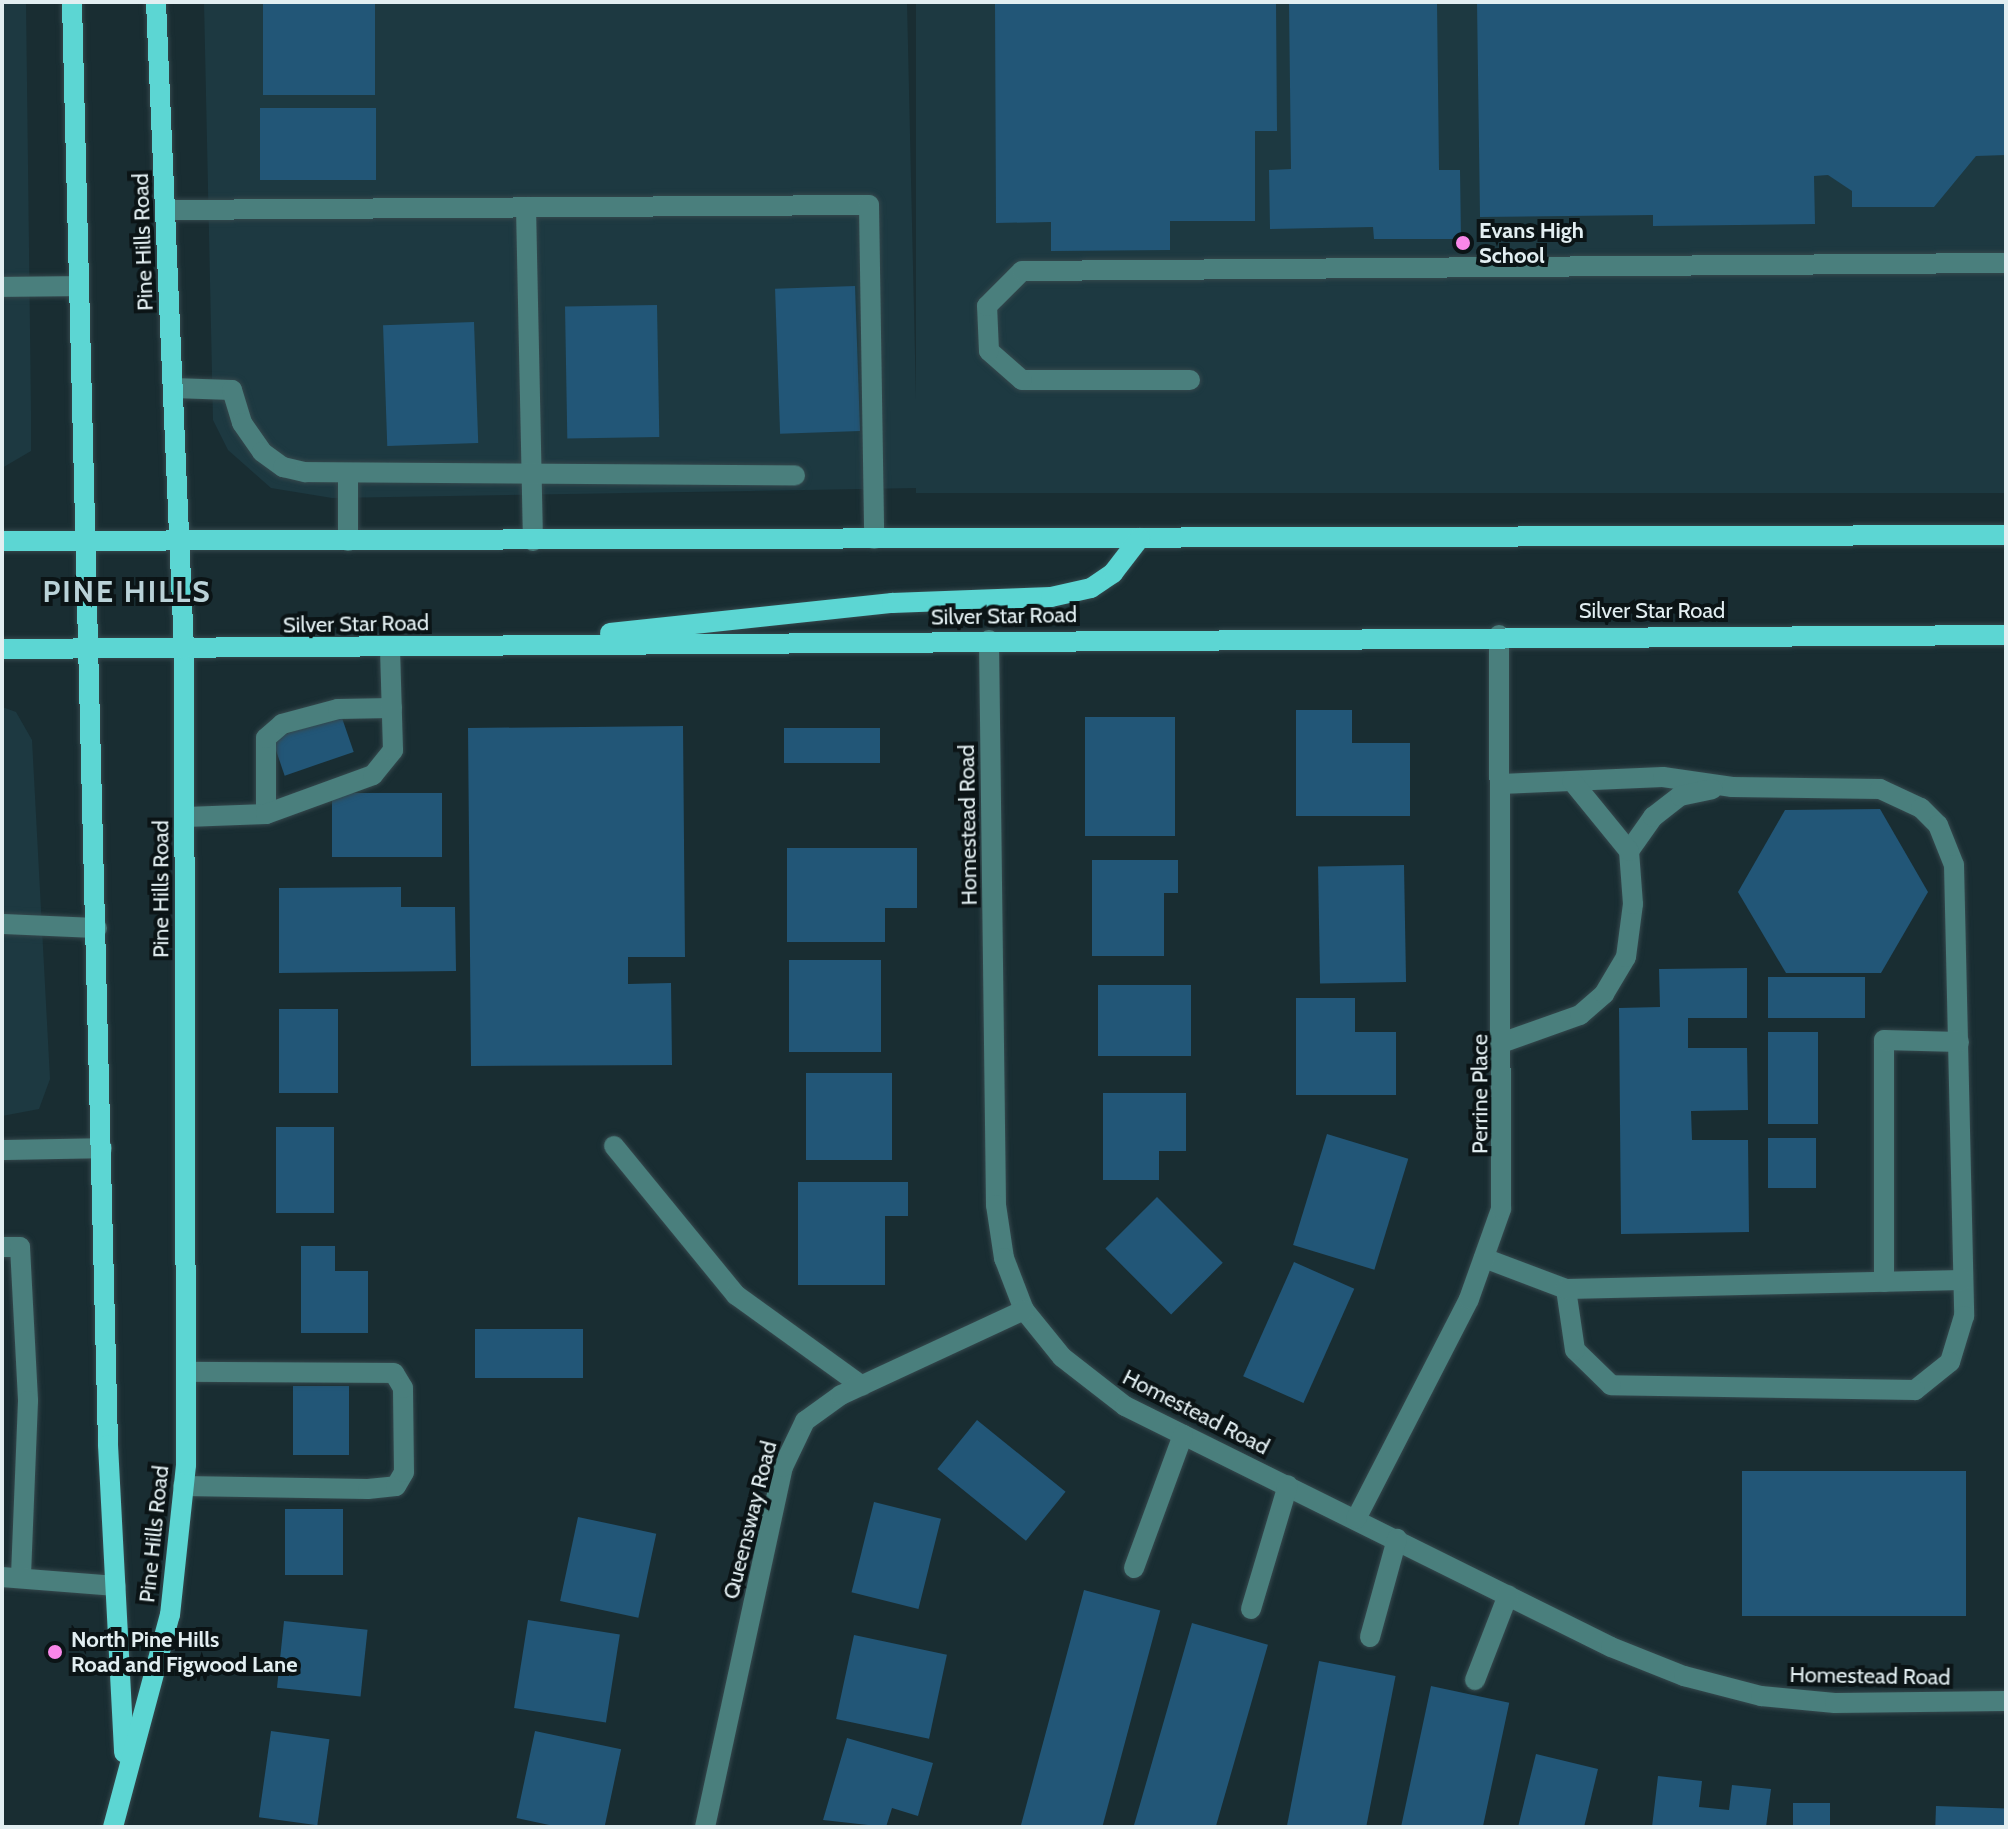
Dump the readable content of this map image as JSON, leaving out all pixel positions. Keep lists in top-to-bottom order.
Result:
{
  "streets": {
    "main road": ["Pine Hills Road", "Silver Star Road"],
    "street": ["Homestead Road", "Perrine Place", "Queensway Road"]
  },
  "crossings": [
    ["Pine Hills Road", "Silver Star Road"],
    ["Silver Star Road", "Homestead Road"],
    ["Silver Star Road", "Perrine Place"],
    ["Homestead Road", "Perrine Place"],
    ["Homestead Road", "Queensway Road"]
  ],
  "districts": ["PINE HILLS"],
  "places": ["Evans High School", "North Pine Hills Road and Figwood Lane"]
}
